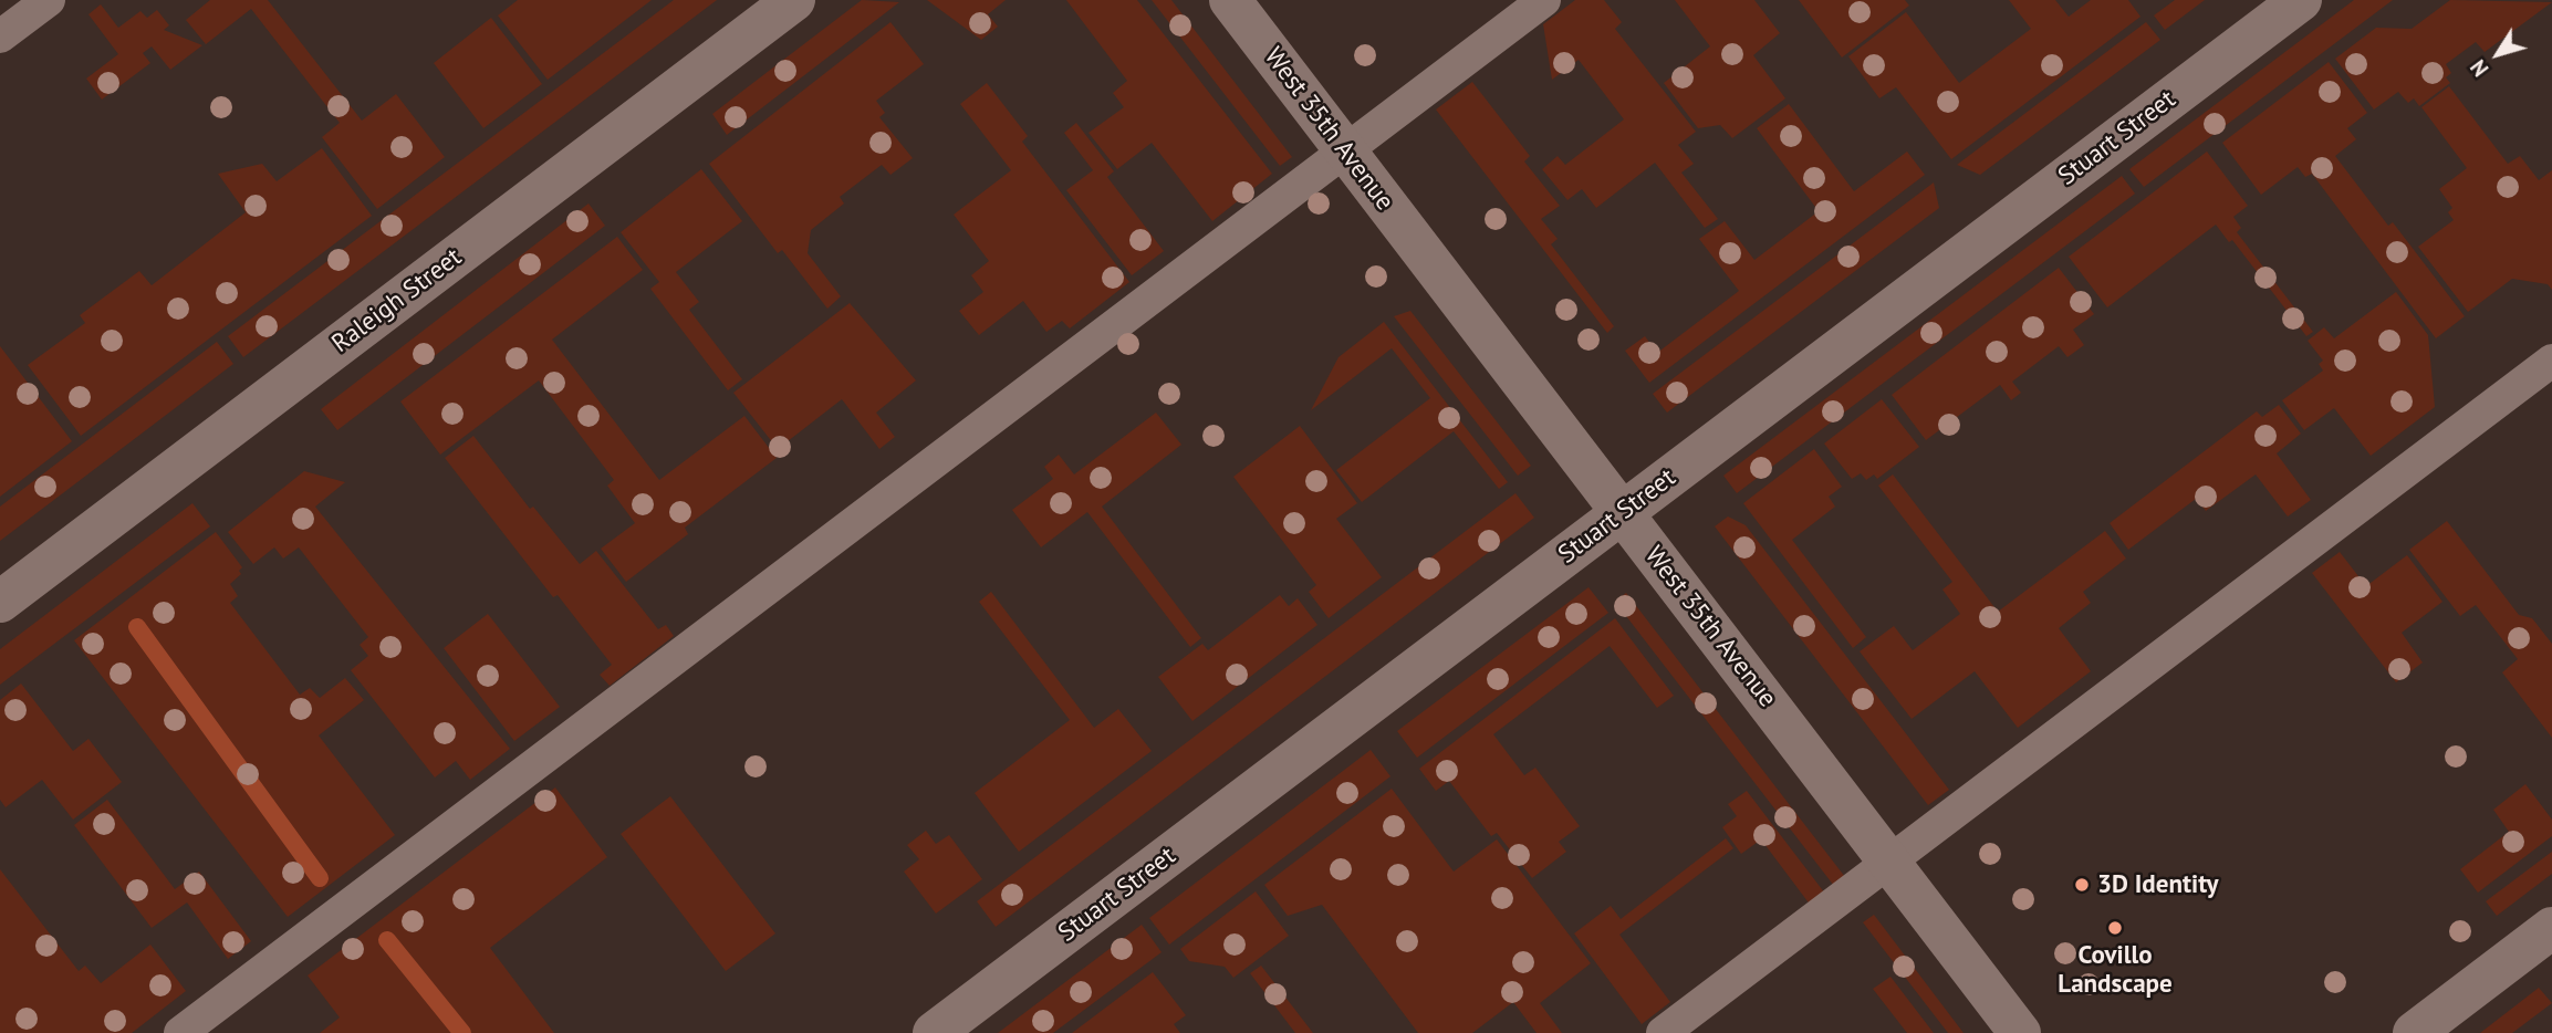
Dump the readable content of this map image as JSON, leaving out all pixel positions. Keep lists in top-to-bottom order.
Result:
{
  "streets": {
    "street": ["West 35th Avenue", "Stuart Street", "Raleigh Street"]
  },
  "crossings": [
    ["West 35th Avenue", "Stuart Street"]
  ],
  "places": ["3D Identity", "Covillo Landscape"],
  "north": "bottom left"
}
